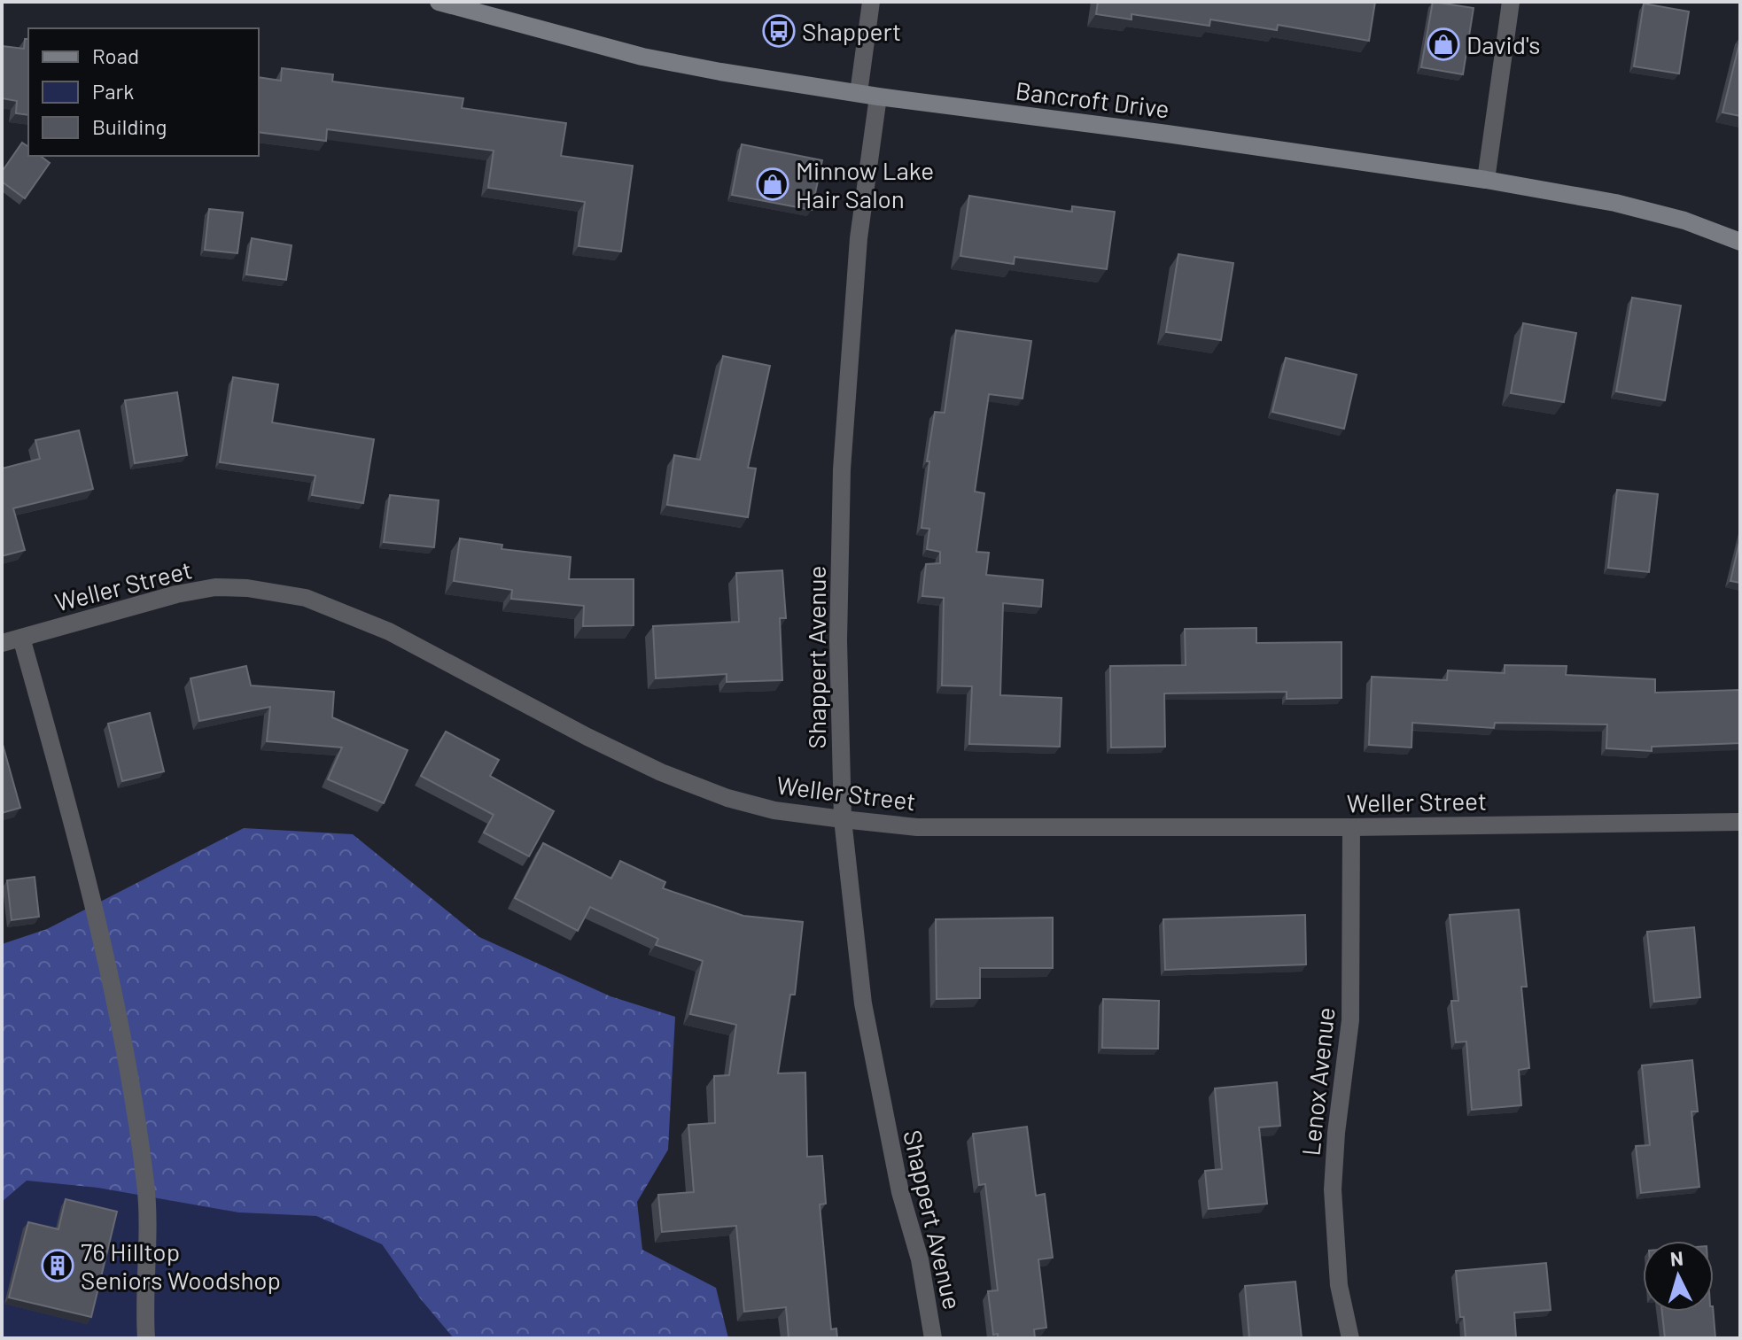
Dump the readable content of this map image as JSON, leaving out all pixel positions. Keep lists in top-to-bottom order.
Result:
{
  "streets": {
    "main road": ["Bancroft Drive"],
    "street": ["Weller Street", "Shappert Avenue", "Lenox Avenue"]
  },
  "crossings": [
    ["Bancroft Drive", "Shappert Avenue"],
    ["Weller Street", "Shappert Avenue"],
    ["Weller Street", "Lenox Avenue"]
  ],
  "places": {
    "bus stop": ["Shappert"],
    "shop": ["David's", "Minnow Lake Hair Salon"],
    "building": ["76 Hilltop Seniors Woodshop"]
  },
  "legend": ["Road", "Park", "Building"],
  "north": "top"
}
